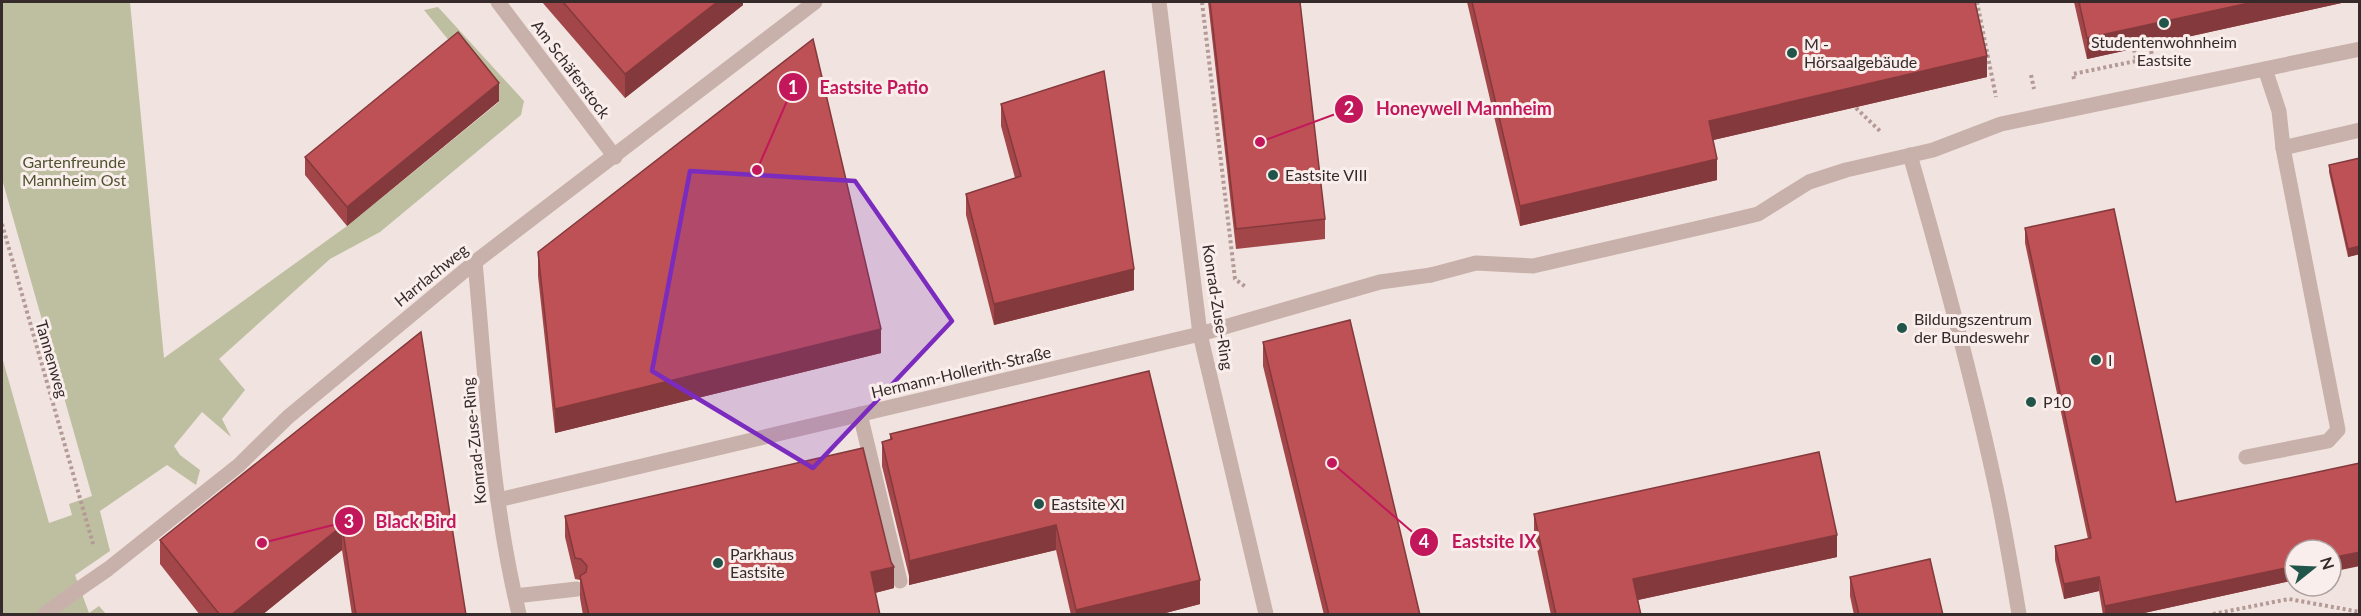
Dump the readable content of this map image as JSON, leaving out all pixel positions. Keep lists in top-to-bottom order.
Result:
{
  "streets": {
    "street": [
      "Am Schäferstock",
      "Harrlachweg",
      "Konrad-Zuse-Ring",
      "Hermann-Hollerith-Straße"
    ],
    "path": ["Tannenweg"]
  },
  "crossings": [
    ["Am Schäferstock", "Harrlachweg"],
    ["Harrlachweg", "Konrad-Zuse-Ring"],
    ["Harrlachweg", "Tannenweg"],
    ["Konrad-Zuse-Ring", "Hermann-Hollerith-Straße"]
  ],
  "parks": ["Gartenfreunde Mannheim Ost"],
  "places": [
    "Studentenwohnheim Eastsite",
    "M - Hörsaalgebäude",
    "Honeywell Mannheim",
    "Eastsite Patio",
    "Eastsite VIII",
    "Bildungszentrum der Bundeswehr",
    "I",
    "P10",
    "Eastsite IX",
    "Eastsite XI",
    "Black Bird",
    "Parkhaus Eastsite"
  ],
  "north": "right"
}
